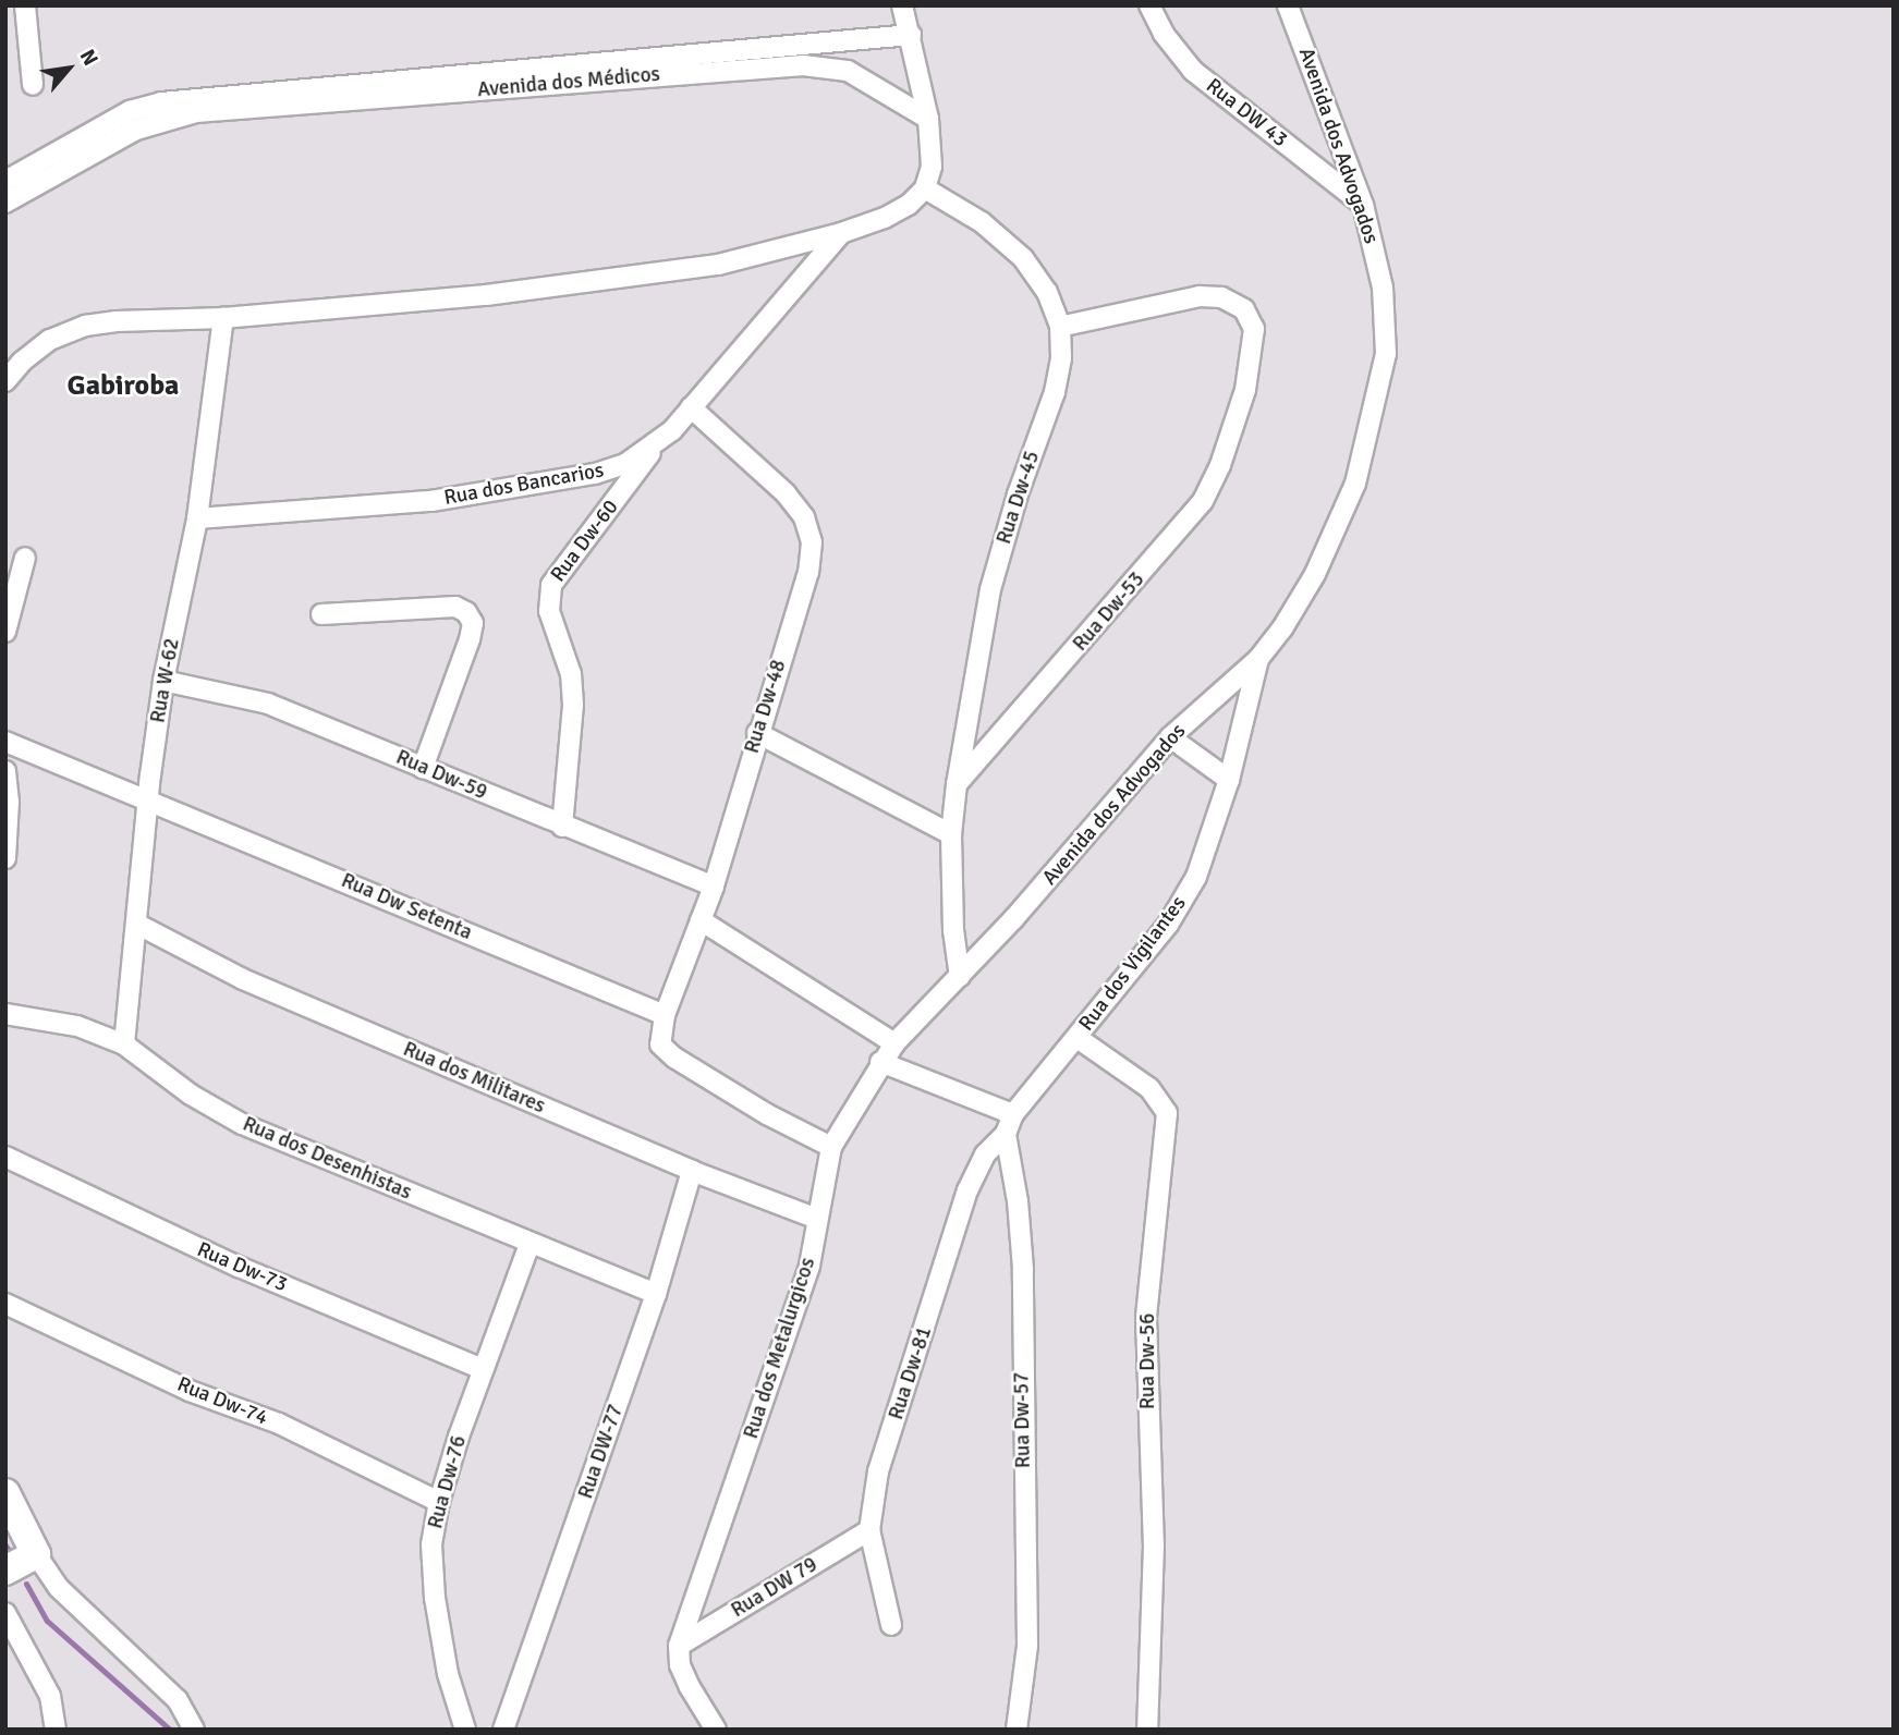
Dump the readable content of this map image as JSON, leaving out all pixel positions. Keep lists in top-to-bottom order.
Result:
{
  "streets": {
    "street": [
      "Avenida dos Médicos",
      "Rua DW 43",
      "Avenida dos Advogados",
      "Rua dos Bancarios",
      "Rua Dw-45",
      "Rua Dw-60",
      "Rua Dw-53",
      "Rua W-62",
      "Rua Dw-48",
      "Rua Dw-59",
      "Rua Dw Setenta",
      "Rua dos Vigilantes",
      "Rua dos Militares",
      "Rua dos Desenhistas",
      "Rua Dw-73",
      "Rua dos Metalurgicos",
      "Rua Dw-56",
      "Rua Dw-81",
      "Rua Dw-74",
      "Rua Dw-57",
      "Rua DW-77",
      "Rua Dw-76",
      "Rua DW 79"
    ]
  },
  "crossings": [
    ["Rua DW 43", "Avenida dos Advogados"],
    ["Avenida dos Advogados", "Rua Dw-45"],
    ["Avenida dos Advogados", "Rua Dw-48"],
    ["Avenida dos Advogados", "Rua dos Vigilantes"],
    ["Avenida dos Advogados", "Rua dos Metalurgicos"],
    ["Rua dos Bancarios", "Rua Dw-60"],
    ["Rua dos Bancarios", "Rua W-62"],
    ["Rua dos Bancarios", "Rua Dw-48"],
    ["Rua Dw-45", "Rua Dw-53"],
    ["Rua Dw-60", "Rua Dw-59"],
    ["Rua W-62", "Rua Dw-59"],
    ["Rua W-62", "Rua Dw Setenta"],
    ["Rua W-62", "Rua dos Militares"],
    ["Rua W-62", "Rua dos Desenhistas"],
    ["Rua Dw-48", "Rua Dw-59"],
    ["Rua Dw-48", "Rua Dw Setenta"],
    ["Rua Dw-48", "Rua dos Metalurgicos"],
    ["Rua dos Vigilantes", "Rua Dw-56"],
    ["Rua dos Militares", "Rua dos Metalurgicos"],
    ["Rua dos Militares", "Rua DW-77"],
    ["Rua dos Desenhistas", "Rua DW-77"],
    ["Rua dos Desenhistas", "Rua Dw-76"],
    ["Rua Dw-73", "Rua Dw-76"],
    ["Rua dos Metalurgicos", "Rua DW 79"],
    ["Rua Dw-81", "Rua Dw-57"],
    ["Rua Dw-81", "Rua DW 79"],
    ["Rua Dw-74", "Rua Dw-76"]
  ],
  "districts": ["Gabiroba"],
  "north": "top right"
}
